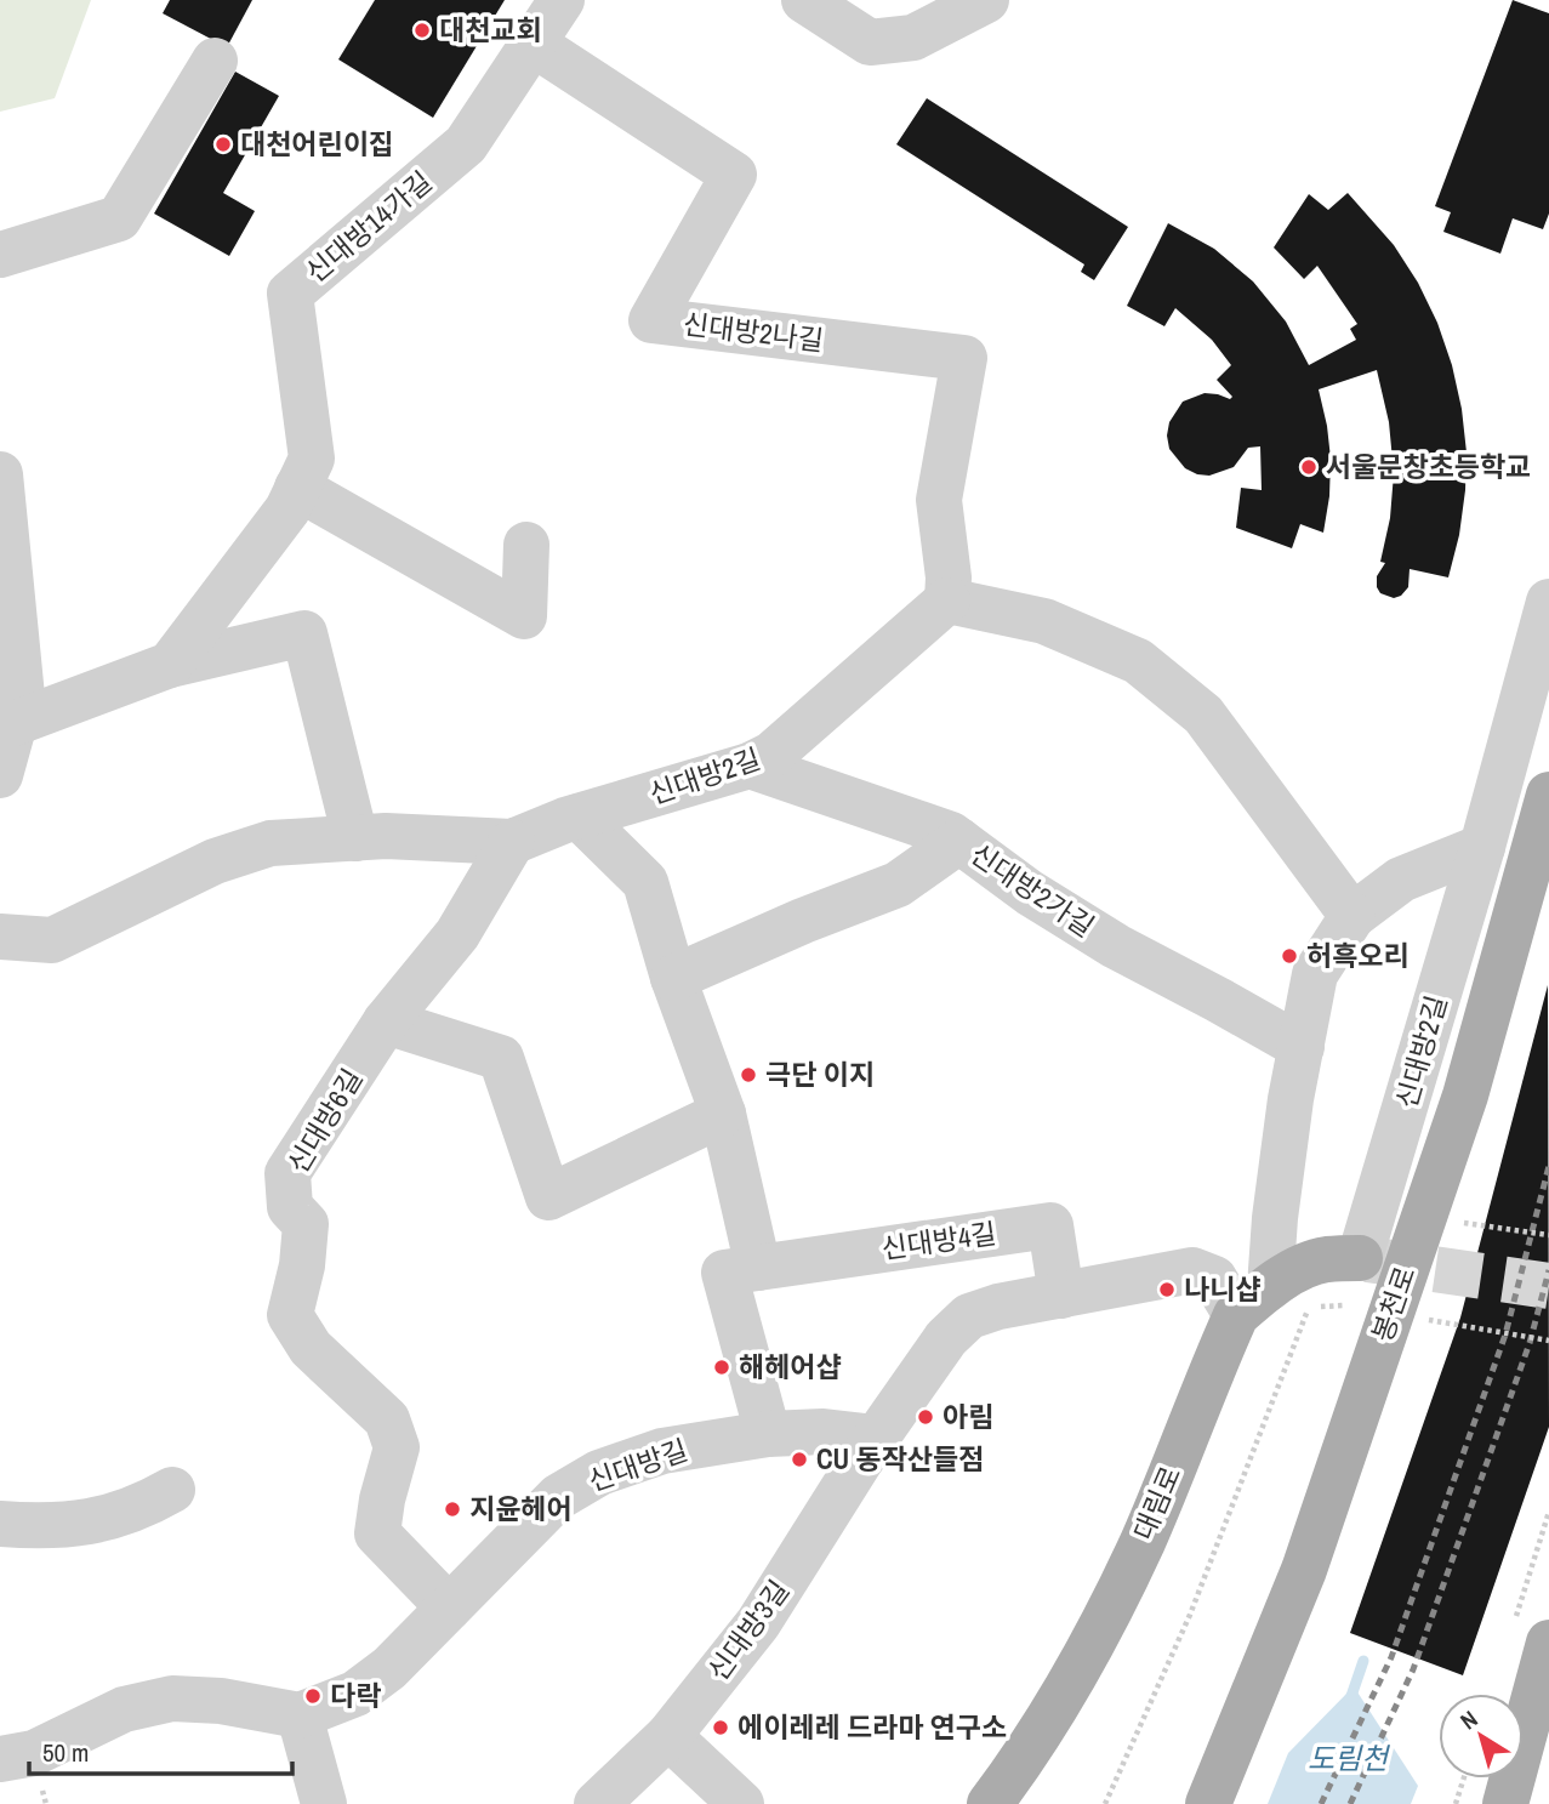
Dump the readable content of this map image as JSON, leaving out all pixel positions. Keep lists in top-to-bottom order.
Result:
{
  "streets": {
    "main road": ["봉천로", "대림로"],
    "street": [
      "신대방14가길",
      "신대방2나길",
      "신대방2길",
      "신대방2가길",
      "신대방6길",
      "신대방4길",
      "신대방길",
      "신대방3길"
    ]
  },
  "crossings": [
    ["신대방14가길", "신대방2나길"],
    ["신대방2나길", "신대방2길"],
    ["신대방2길", "신대방2가길"],
    ["신대방2길", "신대방6길"],
    ["신대방6길", "신대방길"],
    ["신대방4길", "신대방길"],
    ["신대방길", "신대방3길"]
  ],
  "water": ["도림천"],
  "places": [
    "대천교회",
    "대천어린이집",
    "서울문창초등학교",
    "허흑오리",
    "극단 이지",
    "나니샵",
    "해헤어샵",
    "아림",
    "CU 동작산들점",
    "지윤헤어",
    "다락",
    "에이레레 드라마 연구소"
  ],
  "scale_bar": "50 m",
  "north": "top left"
}
